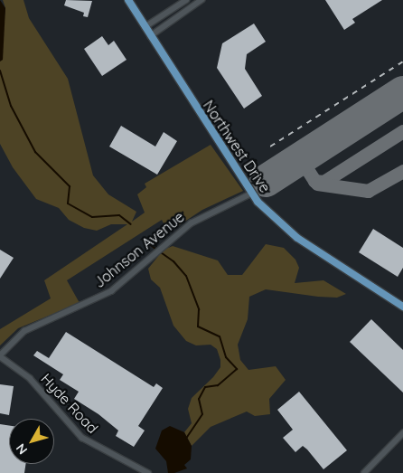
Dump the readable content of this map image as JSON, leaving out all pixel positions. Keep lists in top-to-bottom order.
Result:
{
  "streets": {
    "main road": ["Northwest Drive"],
    "street": ["Johnson Avenue", "Hyde Road"]
  },
  "crossings": [
    ["Northwest Drive", "Johnson Avenue"],
    ["Johnson Avenue", "Hyde Road"]
  ],
  "north": "bottom left"
}
